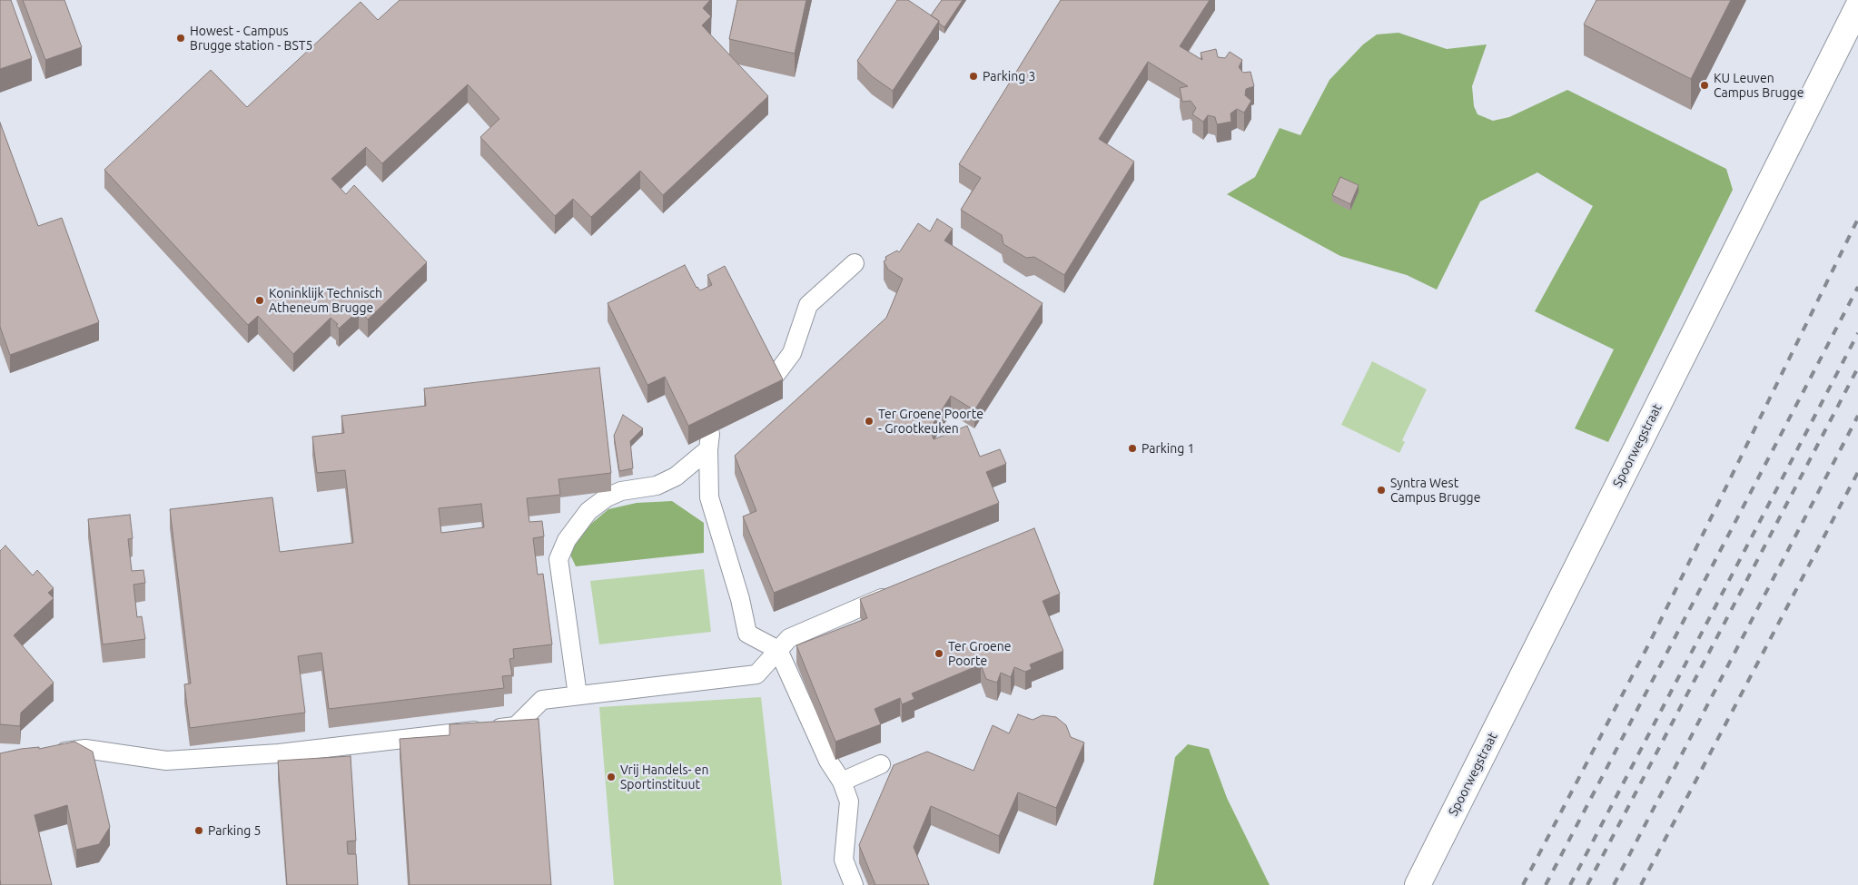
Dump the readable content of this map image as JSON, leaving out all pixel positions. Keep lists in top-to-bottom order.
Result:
{
  "streets": {
    "street": ["Spoorwegstraat"]
  },
  "places": [
    "Howest - Campus Brugge station - BST5",
    "Parking 3",
    "KU Leuven Campus Brugge",
    "Koninklijk Technisch Atheneum Brugge",
    "Ter Groene Poorte - Grootkeuken",
    "Parking 1",
    "Syntra West Campus Brugge",
    "Ter Groene Poorte",
    "Vrij Handels- en Sportinstituut",
    "Parking 5"
  ]
}
